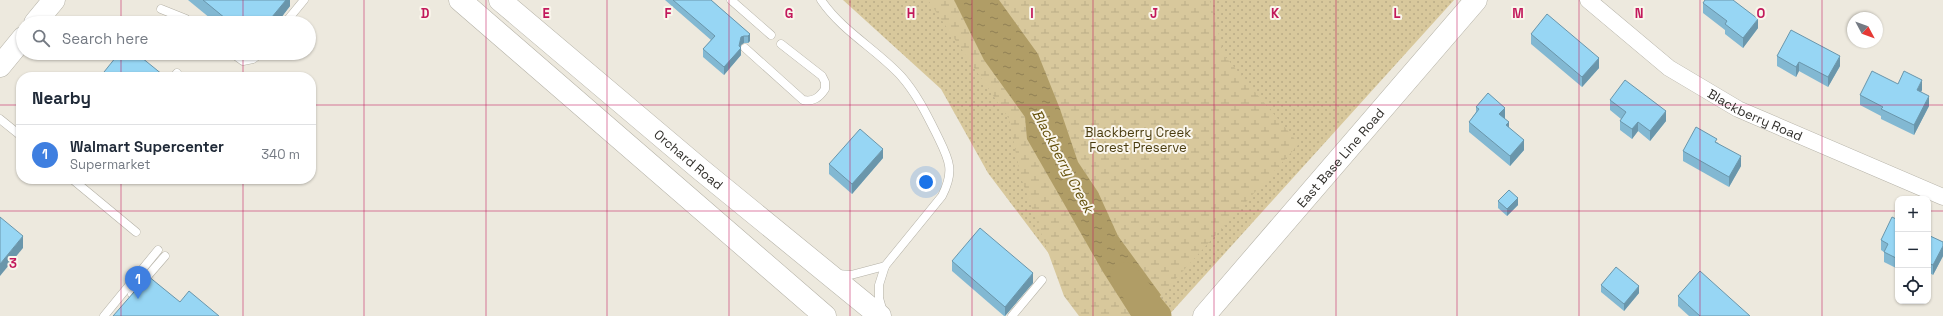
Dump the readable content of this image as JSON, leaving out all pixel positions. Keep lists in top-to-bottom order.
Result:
{
  "streets": {
    "main road": ["East Base Line Road", "Orchard Road"],
    "street": ["Blackberry Road"]
  },
  "water": ["Blackberry Creek"],
  "parks": ["Blackberry Creek Forest Preserve"],
  "north": "bottom right",
  "page": {
    "search": "Search here",
    "heading": "Nearby",
    "list": [
      {
        "mark": "1",
        "name": "Walmart Supercenter",
        "note": "Supermarket",
        "value": "340 m"
      }
    ],
    "map_buttons": ["+", "−"],
    "pins": "1"
  },
  "grid": {
    "columns": [
      "D",
      "E",
      "F",
      "G",
      "H",
      "I",
      "J",
      "K",
      "L",
      "M",
      "N",
      "O"
    ],
    "rows": ["3"]
  }
}
